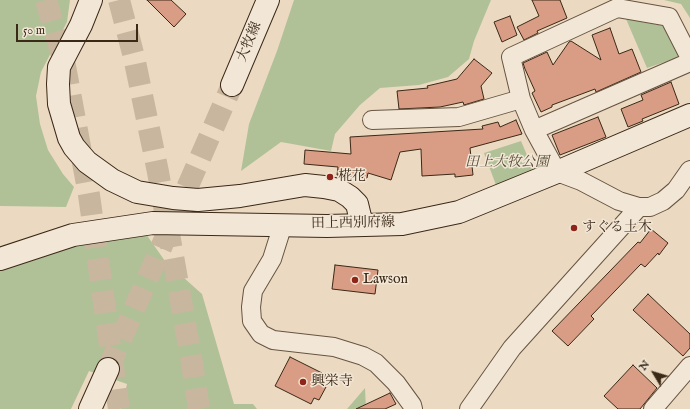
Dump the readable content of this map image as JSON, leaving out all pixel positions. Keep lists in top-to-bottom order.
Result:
{
  "streets": {
    "street": ["大牧線", "田上西別府線"]
  },
  "parks": ["田上大牧公園"],
  "places": [
    "椛花",
    "すぐる土木",
    "Lawson",
    "興栄寺"
  ],
  "scale_bar": "50 m",
  "north": "top left"
}
